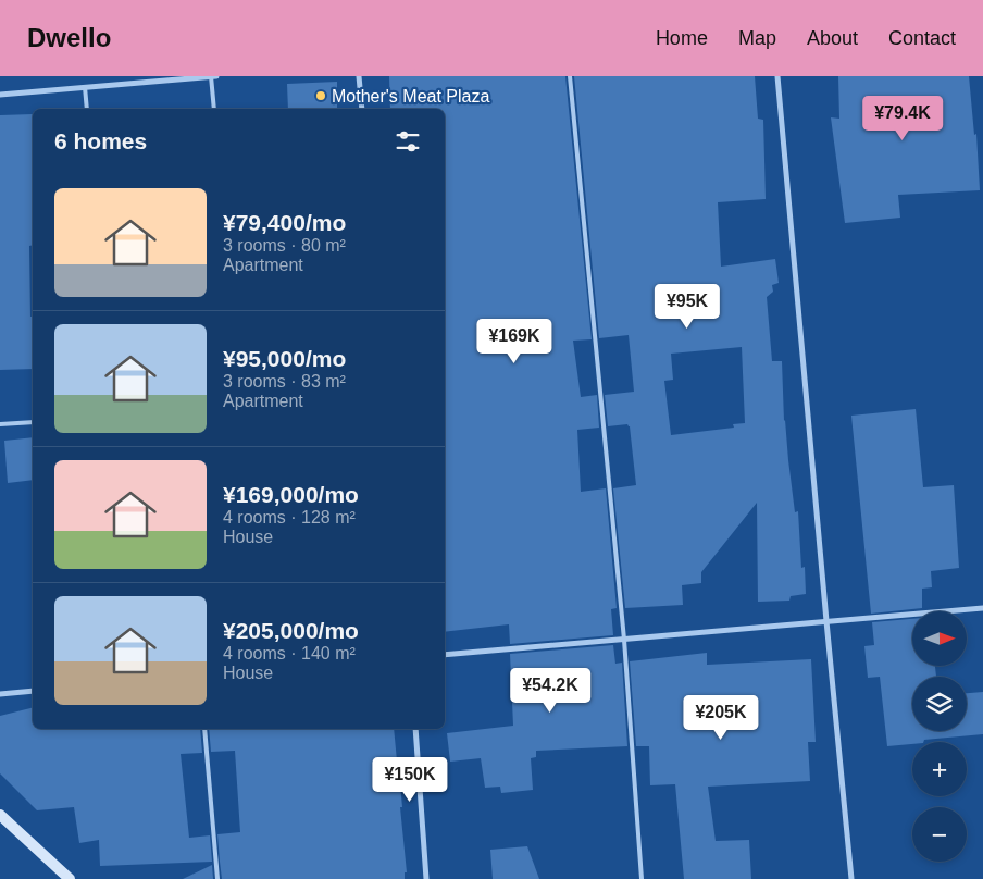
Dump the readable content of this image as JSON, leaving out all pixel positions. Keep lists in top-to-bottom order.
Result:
{
  "places": ["Mother's Meat Plaza"],
  "north": "right",
  "page": {
    "header": "Dwello",
    "nav": [
      "Home",
      "Map",
      "About",
      "Contact"
    ],
    "price": [
      "¥79.4K",
      "¥95K",
      "¥169K",
      "¥54.2K",
      "¥205K",
      "¥150K"
    ],
    "heading": "6 homes",
    "list": [
      {
        "name": "¥79,400/mo",
        "note": "3 rooms · 80 m² · Apartment"
      },
      {
        "name": "¥95,000/mo",
        "note": "3 rooms · 83 m² · Apartment"
      },
      {
        "name": "¥169,000/mo",
        "note": "4 rooms · 128 m² · House"
      },
      {
        "name": "¥205,000/mo",
        "note": "4 rooms · 140 m² · House"
      }
    ],
    "map_buttons": ["+", "−"]
  }
}
